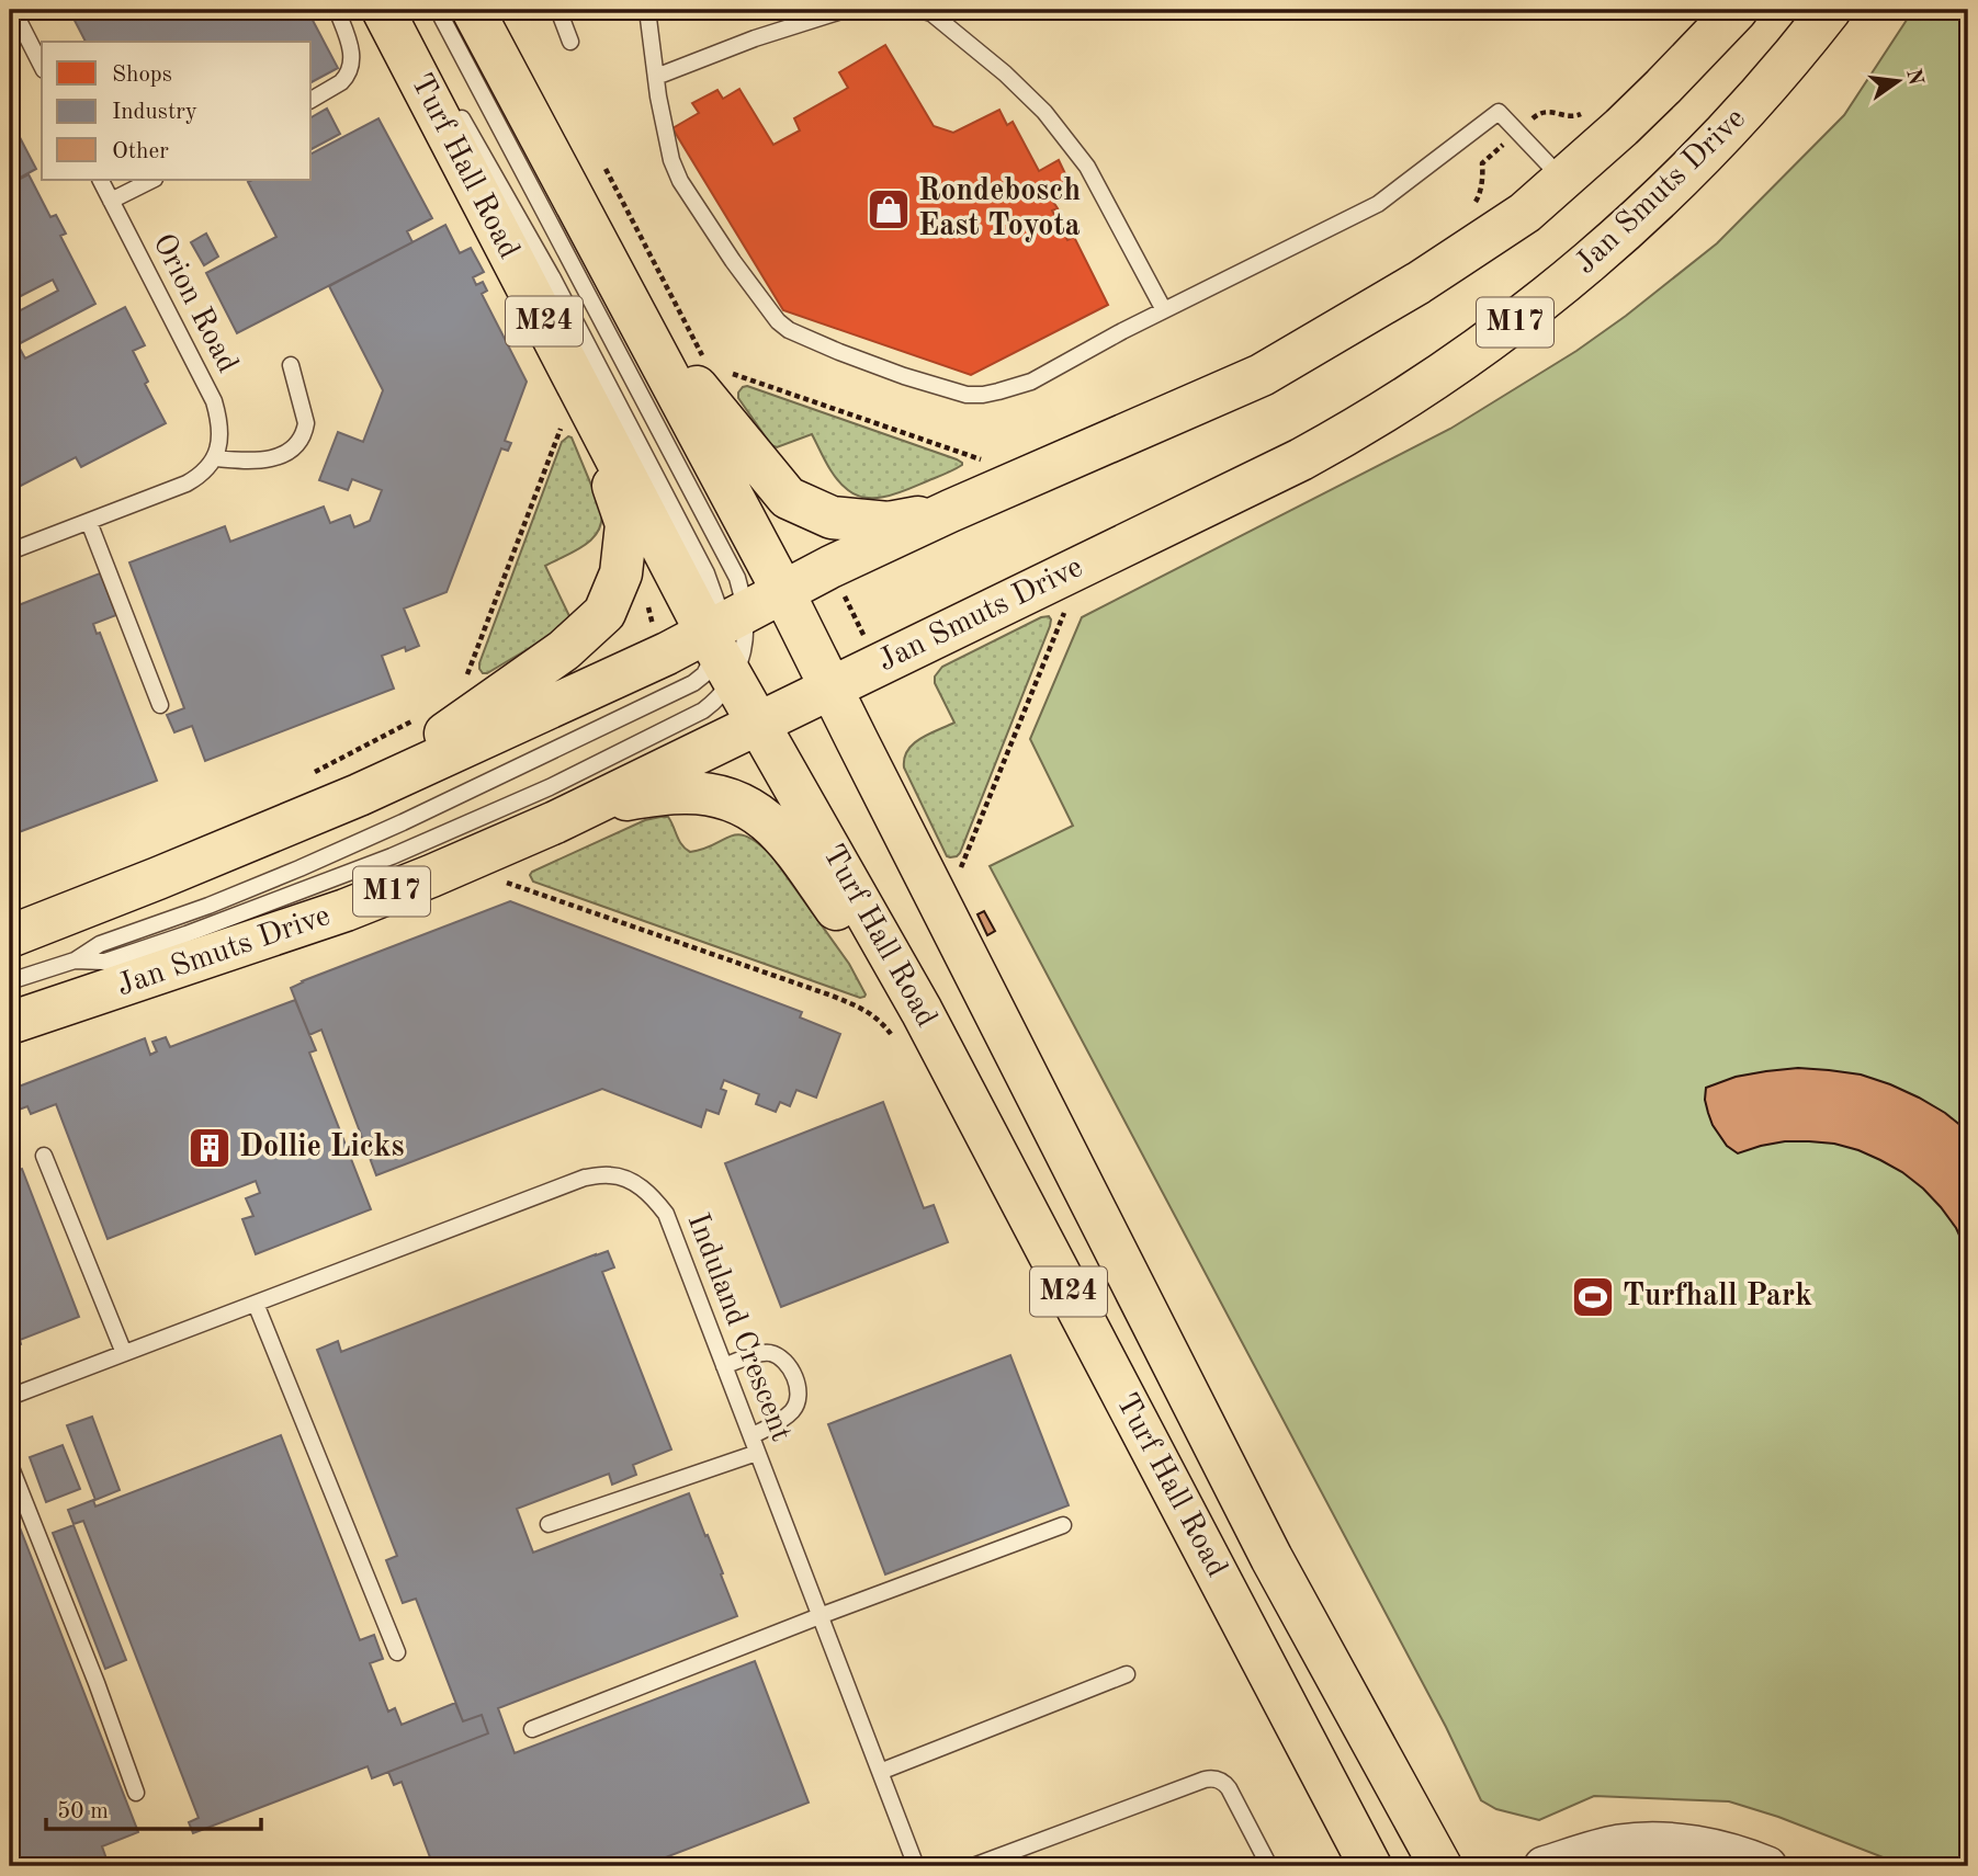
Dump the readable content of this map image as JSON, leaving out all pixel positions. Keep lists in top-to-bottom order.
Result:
{
  "streets": {
    "main road": [
      "Turf Hall Road",
      "Jan Smuts Drive",
      "M24",
      "M17"
    ],
    "lane": ["Orion Road", "Induland Crescent"]
  },
  "crossings": [
    ["Turf Hall Road", "Jan Smuts Drive"],
    ["Turf Hall Road", "M17"]
  ],
  "places": {
    "shop": ["Rondebosch East Toyota"],
    "building": ["Dollie Licks"],
    "sports": ["Turfhall Park"]
  },
  "legend": ["Shops", "Industry", "Other"],
  "scale_bar": "50 m",
  "north": "right"
}
